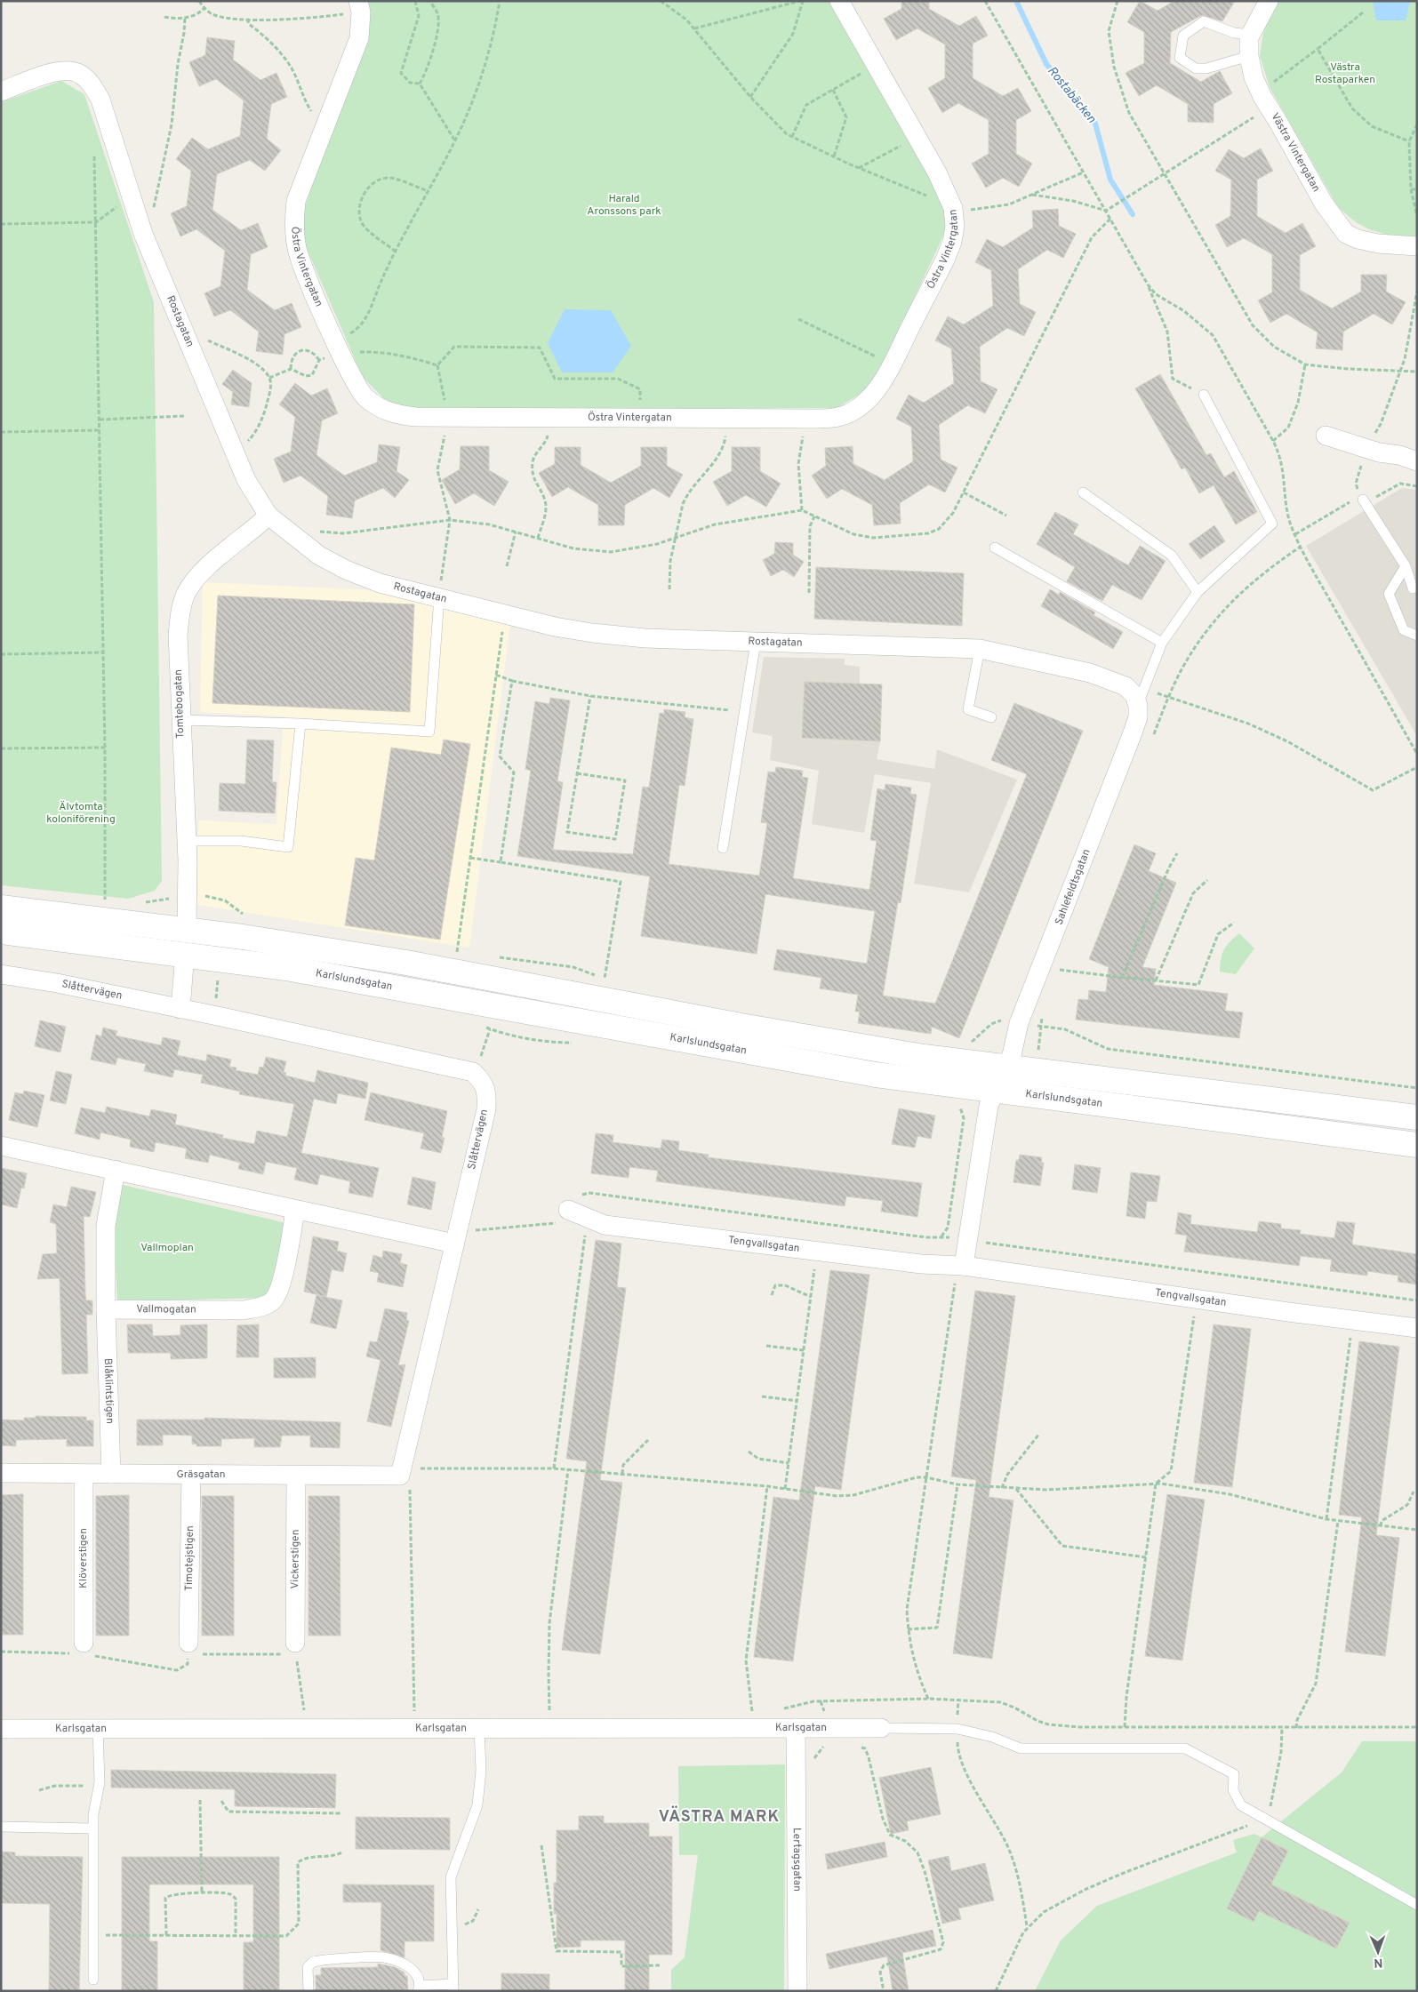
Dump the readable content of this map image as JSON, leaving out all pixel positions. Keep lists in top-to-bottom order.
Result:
{
  "streets": {
    "main road": ["Karlslundsgatan"],
    "street": [
      "Västra Vintergatan",
      "Östra Vintergatan",
      "Rostagatan",
      "Tomtebogatan",
      "Sahlefeldtsgatan",
      "Slåttervägen",
      "Tengvallsgatan",
      "Vallmogatan",
      "Blåklintstigen",
      "Gräsgatan",
      "Klöverstigen",
      "Timotejstigen",
      "Vickerstigen",
      "Karlsgatan",
      "Lertagsgatan"
    ]
  },
  "crossings": [
    ["Rostagatan", "Tomtebogatan"],
    ["Rostagatan", "Sahlefeldtsgatan"],
    ["Slåttervägen", "Gräsgatan"],
    ["Vallmogatan", "Blåklintstigen"],
    ["Blåklintstigen", "Gräsgatan"],
    ["Gräsgatan", "Klöverstigen"],
    ["Gräsgatan", "Timotejstigen"],
    ["Gräsgatan", "Vickerstigen"],
    ["Karlsgatan", "Lertagsgatan"]
  ],
  "districts": ["VÄSTRA MARK"],
  "water": ["Rostabäcken"],
  "parks": [
    "Västra Rostaparken",
    "Harald Aronssons park",
    "Älvtomta koloniförening",
    "Vallmoplan"
  ],
  "north": "bottom"
}
